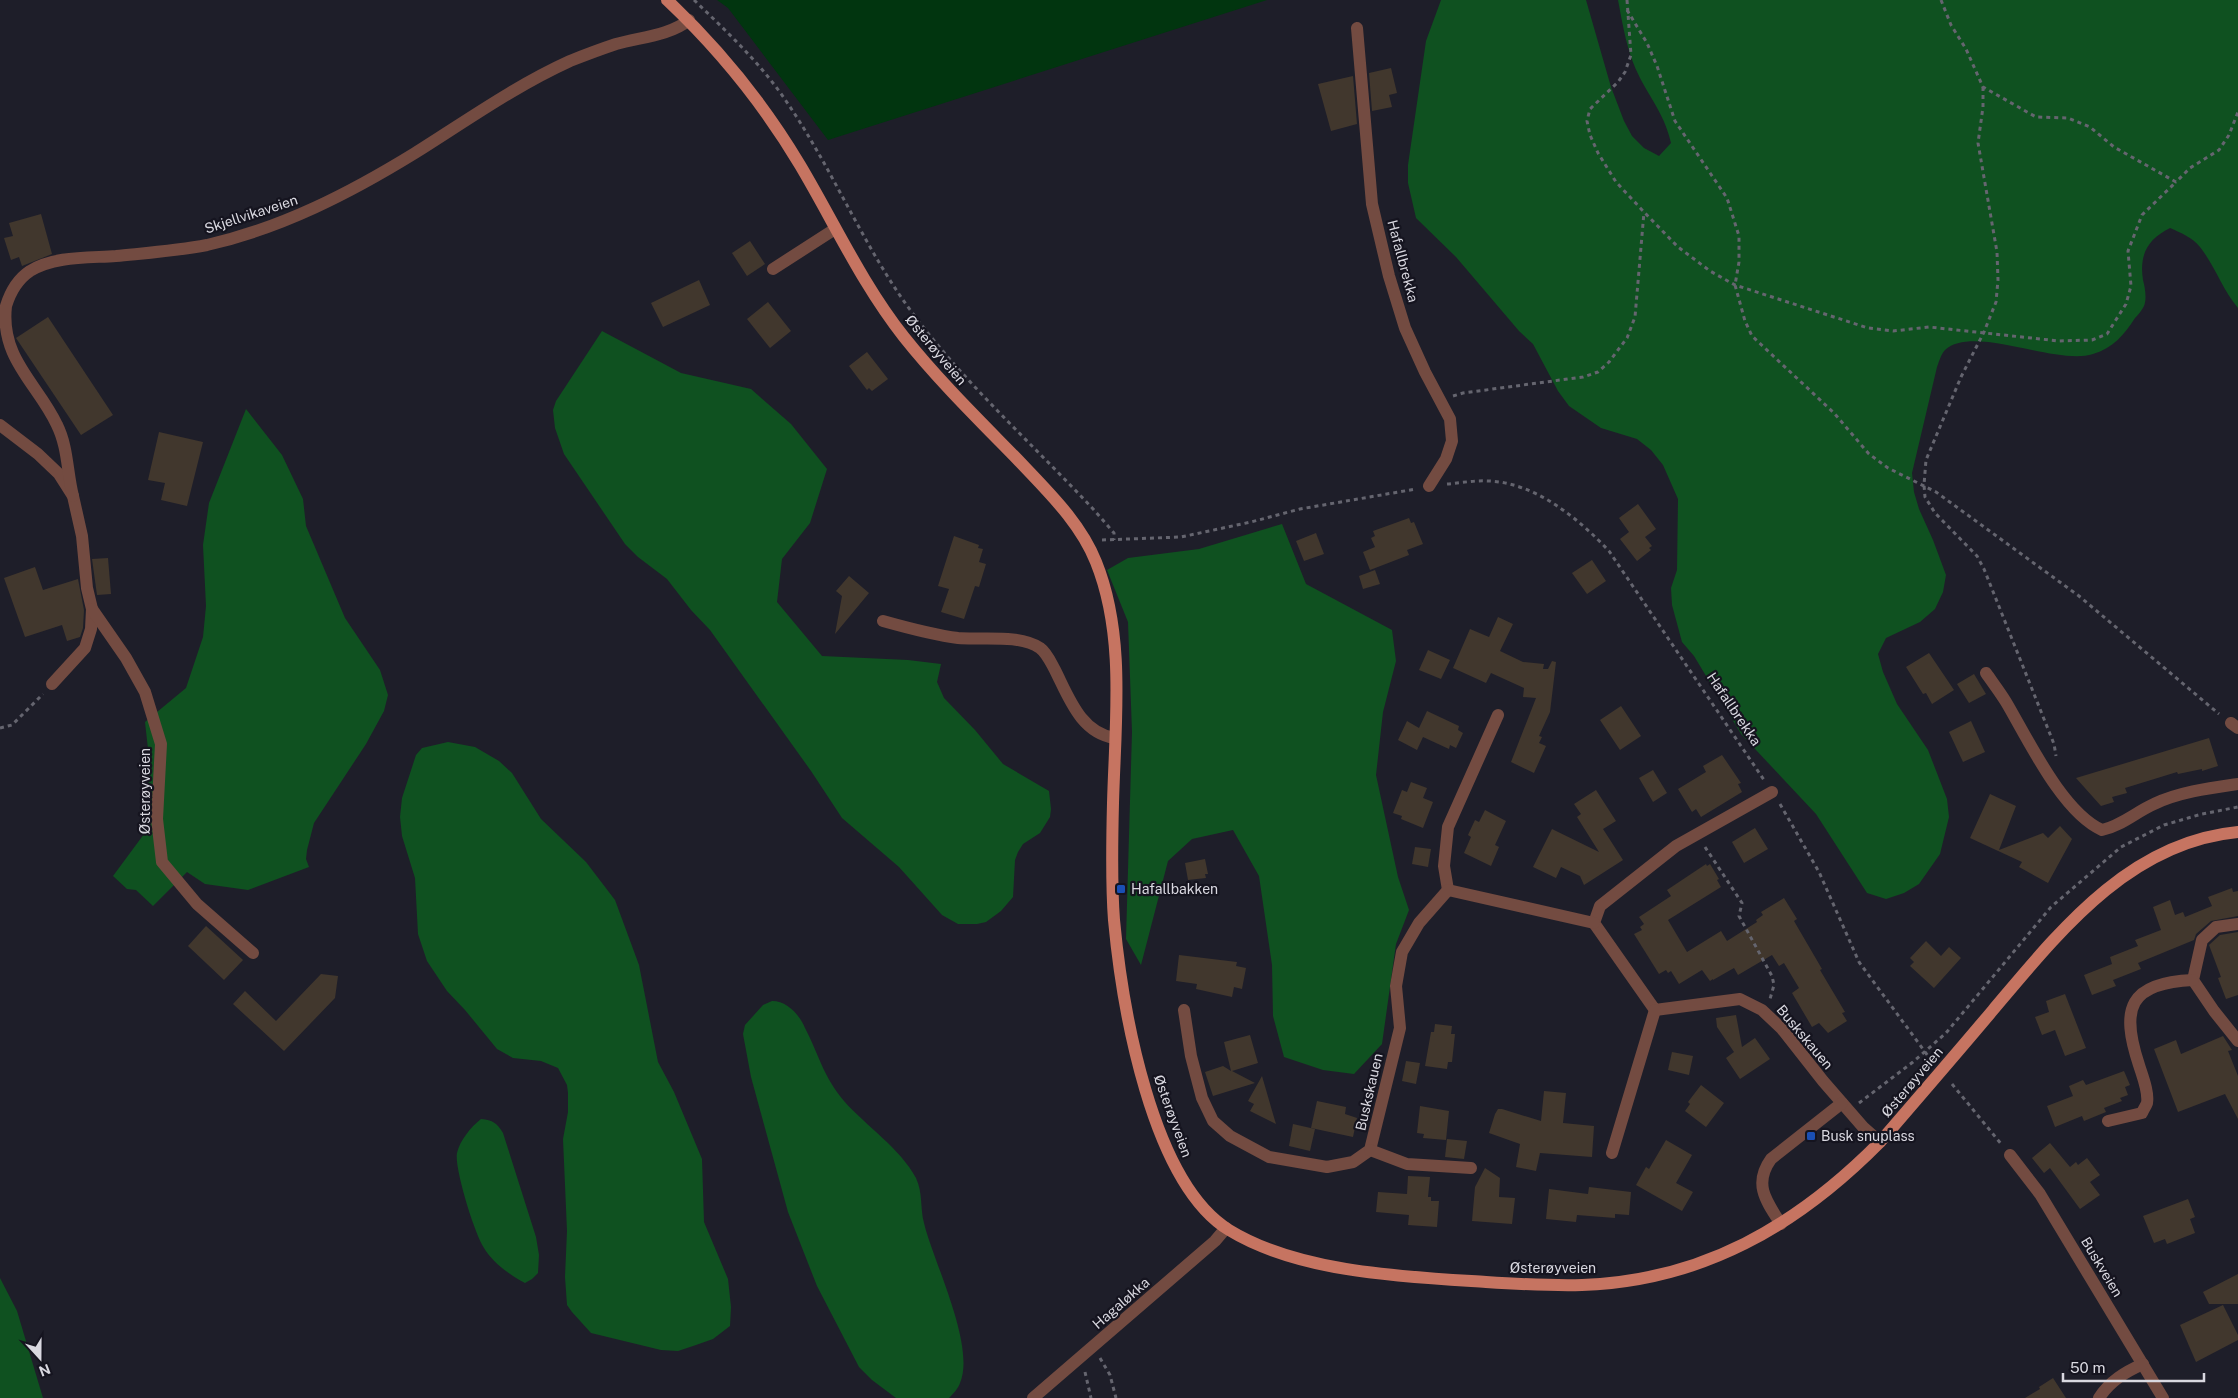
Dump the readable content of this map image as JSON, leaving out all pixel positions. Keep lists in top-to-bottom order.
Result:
{
  "streets": {
    "main road": ["Østerøyveien"],
    "street": [
      "Skjellvikaveien",
      "Hafallbrekka",
      "Buskskauen",
      "Buskveien",
      "Hagaløkka"
    ]
  },
  "crossings": [
    ["Skjellvikaveien", "Østerøyveien"],
    ["Hafallbrekka", "Østerøyveien"],
    ["Østerøyveien", "Buskskauen"],
    ["Østerøyveien", "Hagaløkka"]
  ],
  "places": {
    "transit": ["Hafallbakken", "Busk snuplass"]
  },
  "scale_bar": "50 m",
  "north": "bottom"
}
